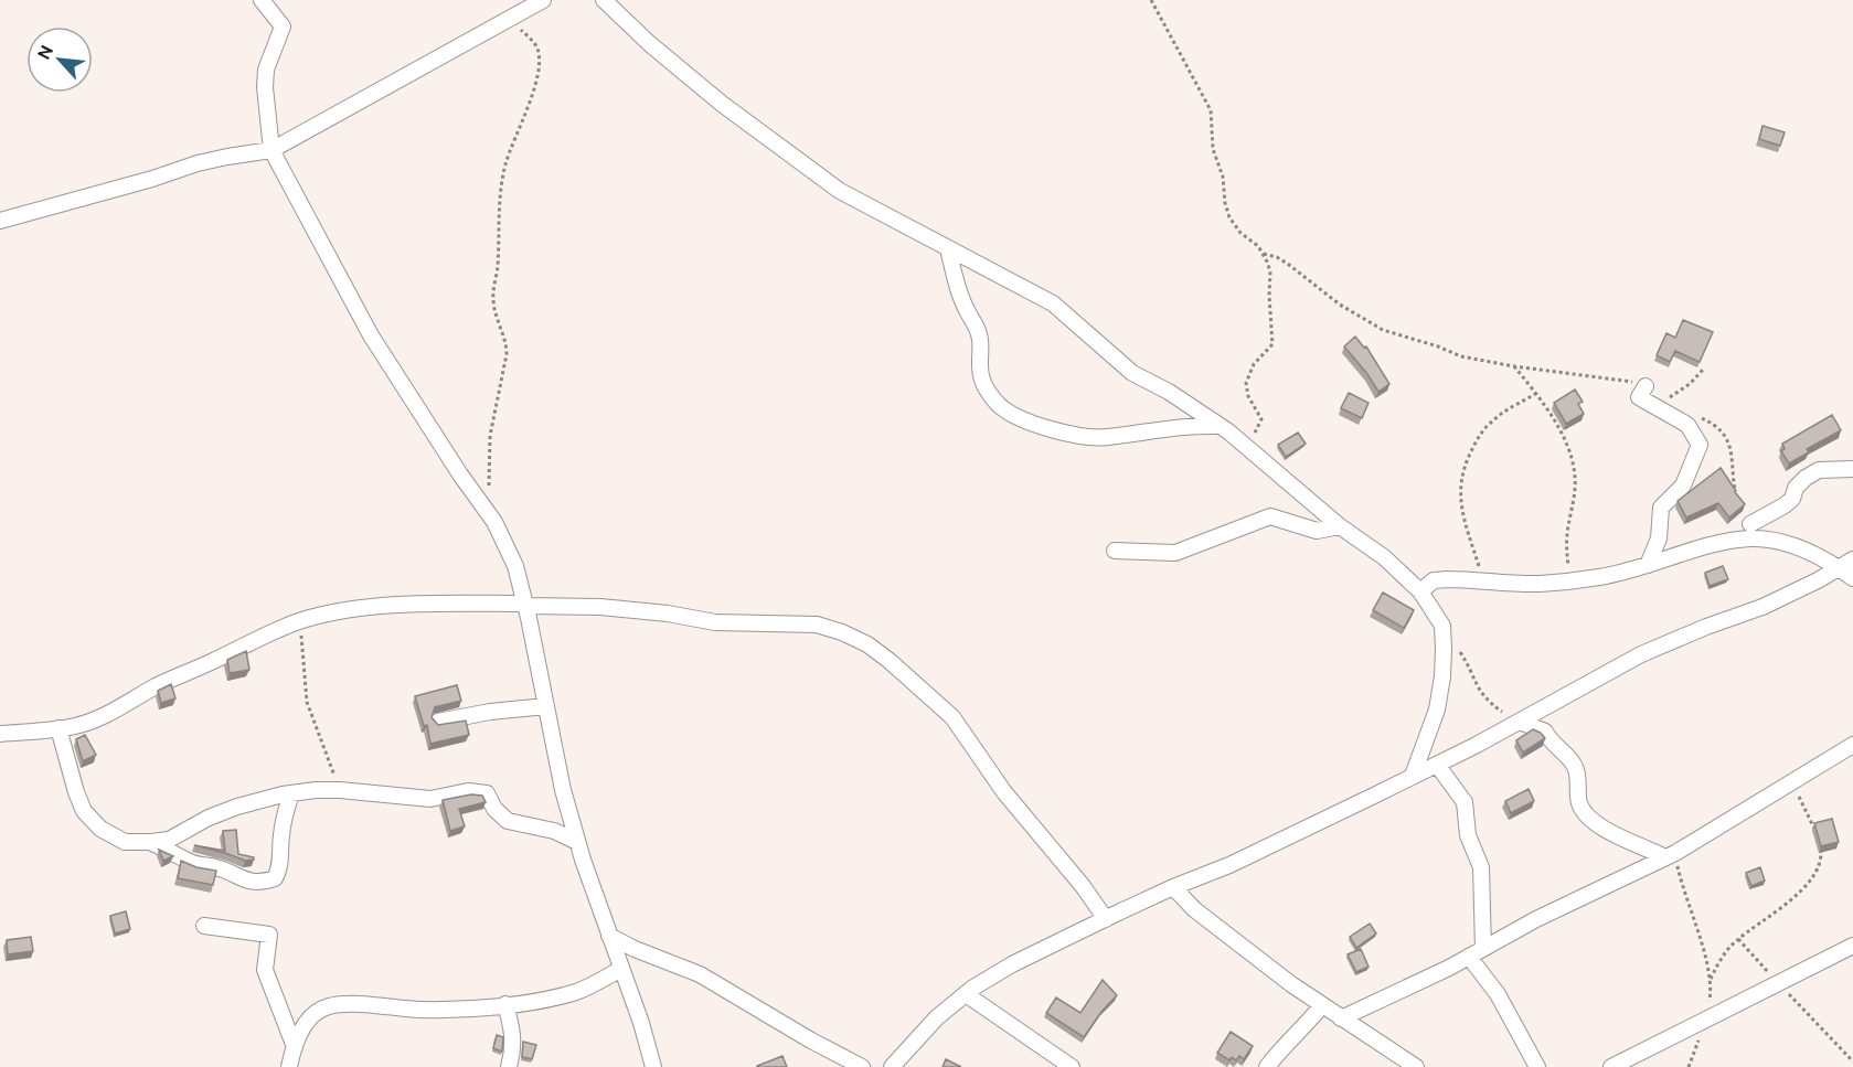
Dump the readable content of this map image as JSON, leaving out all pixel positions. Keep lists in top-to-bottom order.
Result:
{
  "north": "top left"
}
